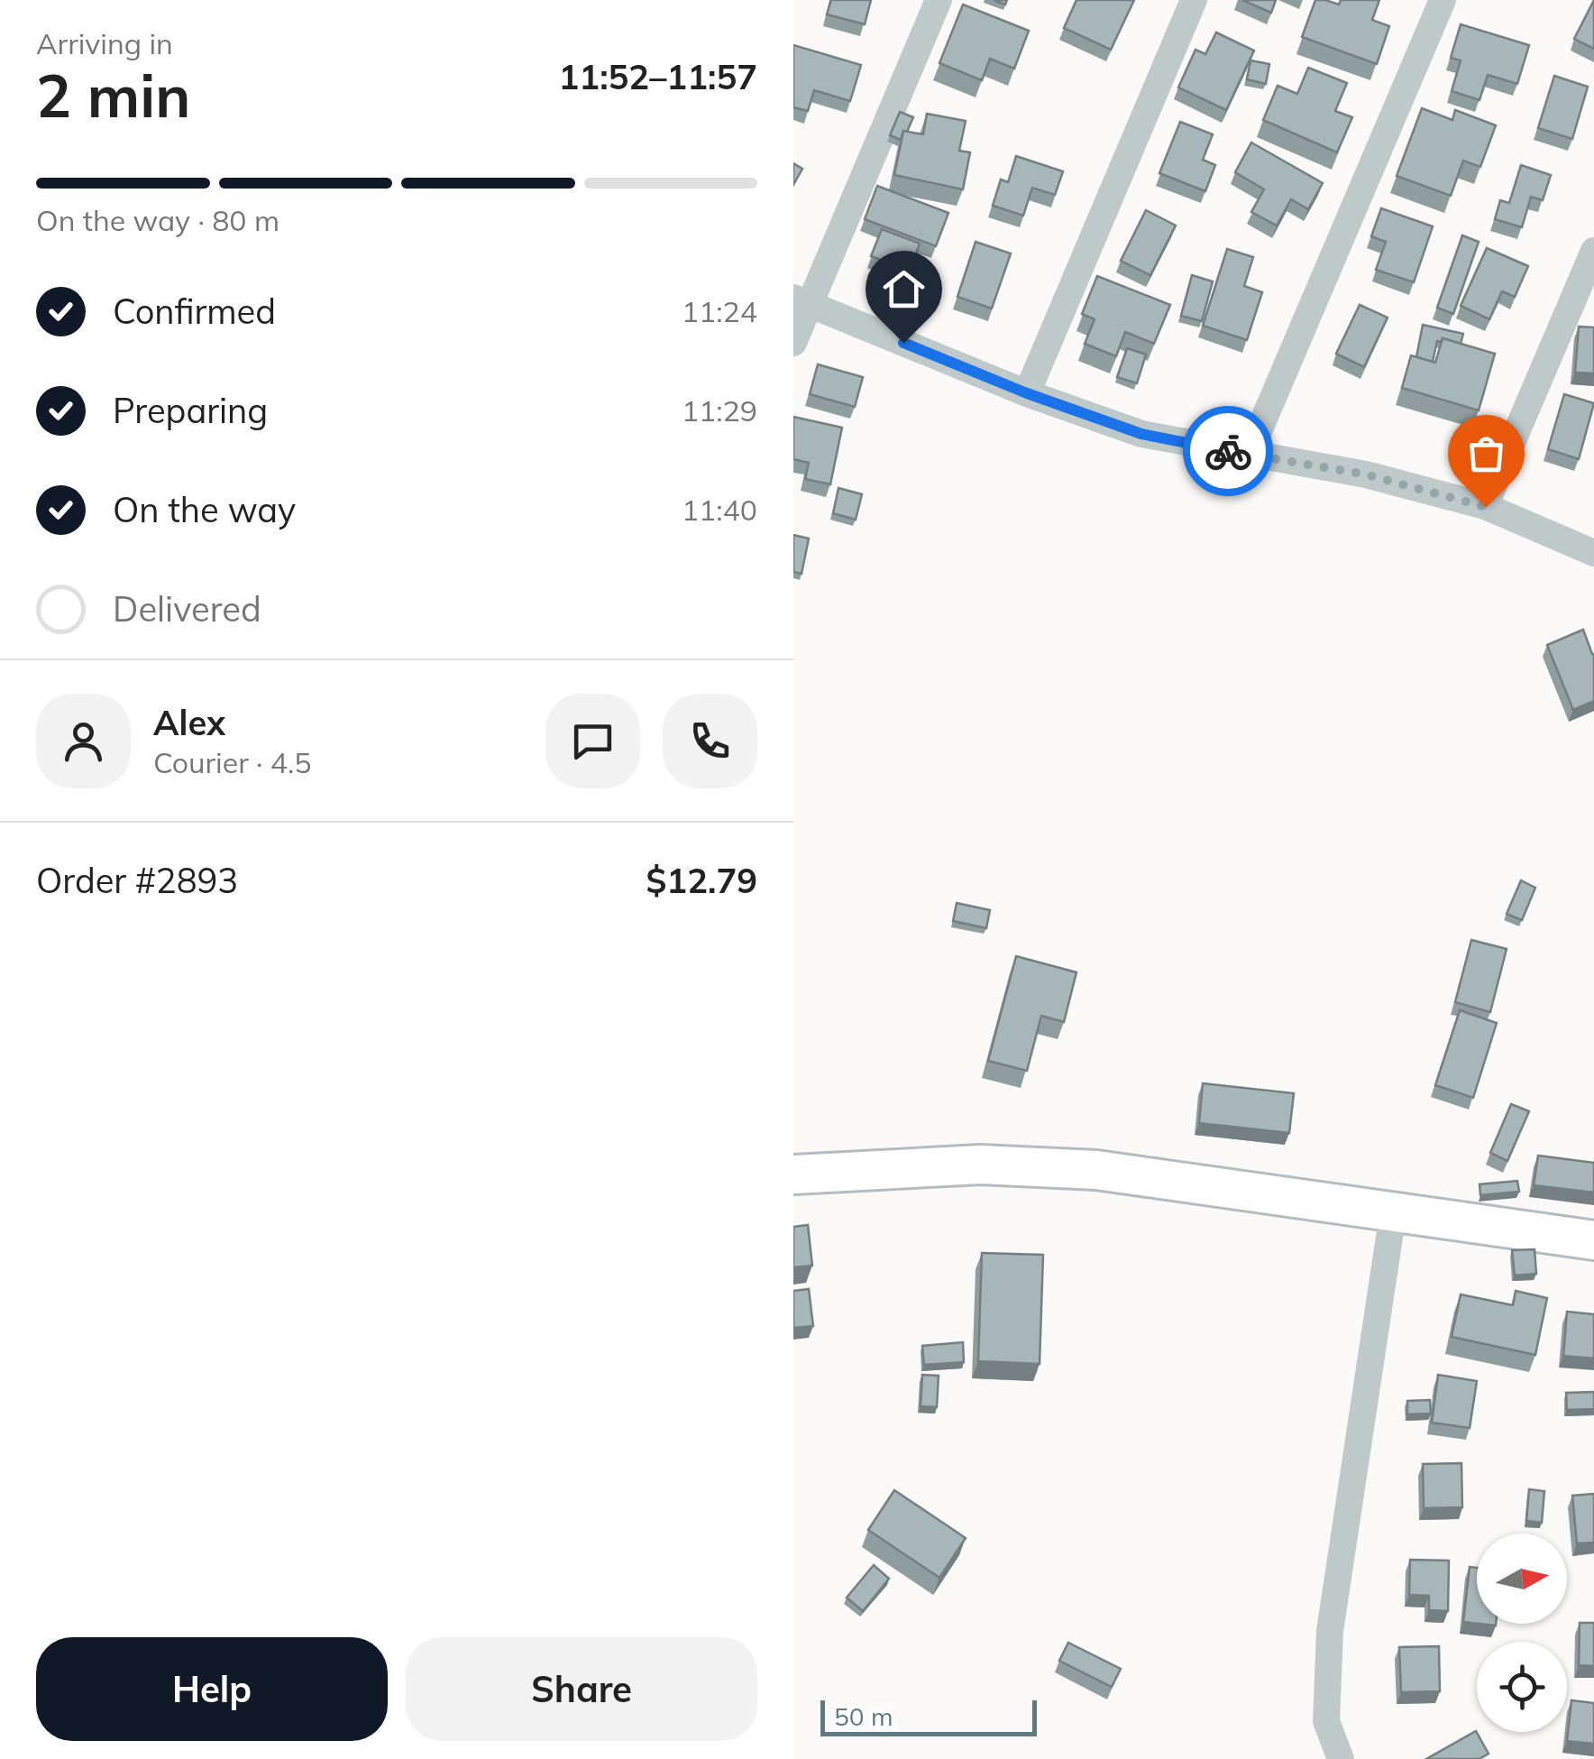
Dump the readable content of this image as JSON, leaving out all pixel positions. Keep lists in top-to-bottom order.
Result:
{
  "scale_bar": "50 m",
  "north": "right",
  "page": {
    "heading": ["2 min", "Arriving in", "11:52–11:57"],
    "panel": [
      "Alex",
      "Courier · 4.5",
      "Order #2893",
      "$12.79"
    ],
    "bar": "On the way · 80 m",
    "list": [
      ["Confirmed", "11:24"],
      ["Preparing", "11:29"],
      ["On the way", "11:40"],
      "Delivered"
    ],
    "buttons": ["Help", "Share"],
    "scale": "50 m"
  }
}
